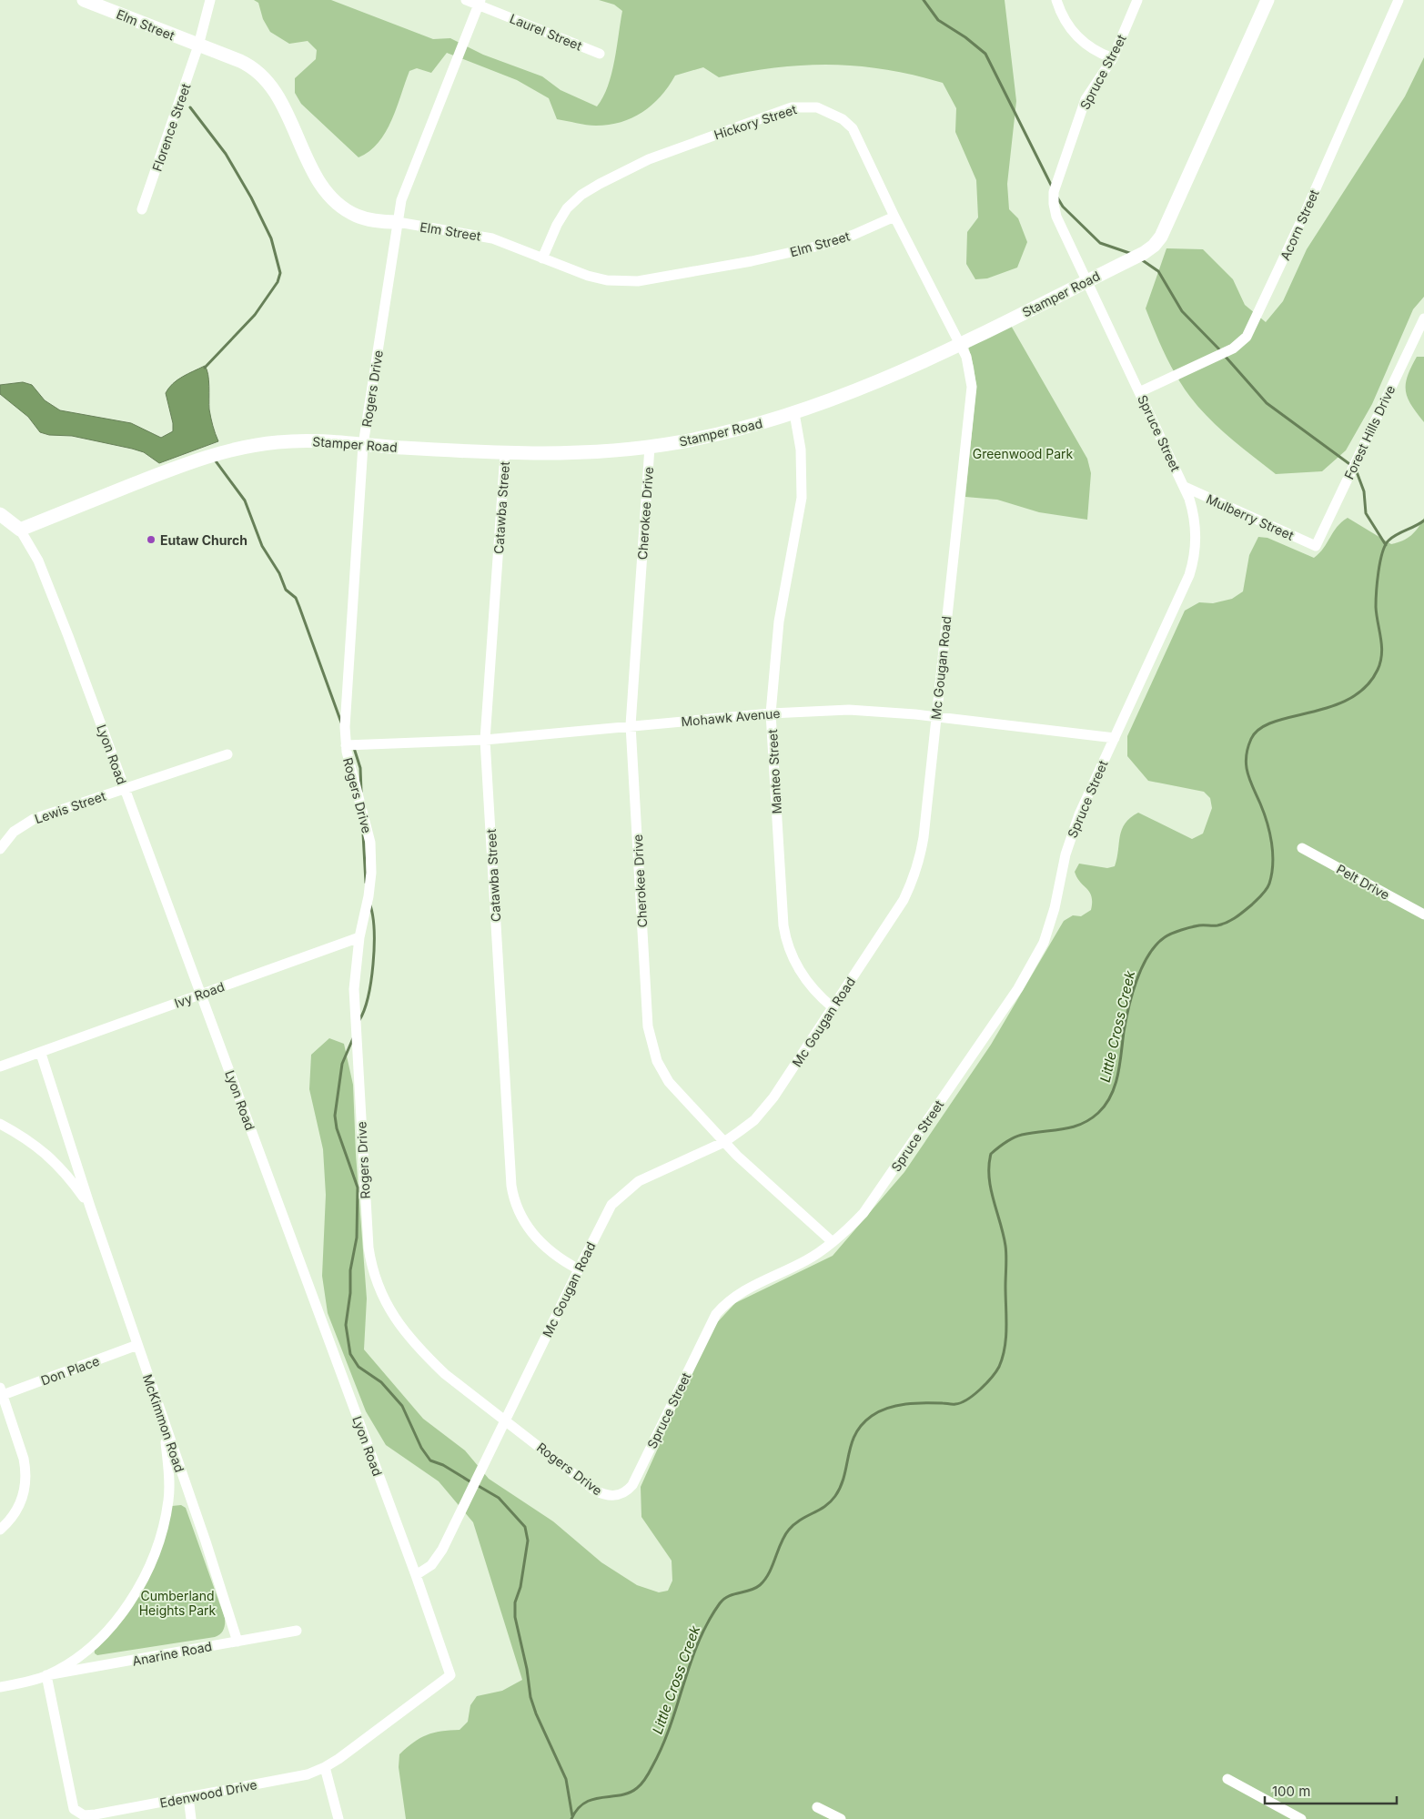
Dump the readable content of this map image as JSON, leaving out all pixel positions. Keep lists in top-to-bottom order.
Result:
{
  "streets": {
    "street": [
      "Elm Street",
      "Laurel Street",
      "Spruce Street",
      "Hickory Street",
      "Florence Street",
      "Acorn Street",
      "Stamper Road",
      "Rogers Drive",
      "Forest Hills Drive",
      "Catawba Street",
      "Cherokee Drive",
      "Mulberry Street",
      "Mc Gougan Road",
      "Mohawk Avenue",
      "Lyon Road",
      "Manteo Street",
      "Lewis Street",
      "Pelt Drive",
      "Ivy Road",
      "Don Place",
      "McKimmon Road",
      "Anarine Road",
      "Edenwood Drive"
    ]
  },
  "crossings": [
    ["Elm Street", "Hickory Street"],
    ["Elm Street", "Florence Street"],
    ["Elm Street", "Rogers Drive"],
    ["Laurel Street", "Rogers Drive"],
    ["Spruce Street", "Acorn Street"],
    ["Spruce Street", "Stamper Road"],
    ["Spruce Street", "Rogers Drive"],
    ["Spruce Street", "Cherokee Drive"],
    ["Spruce Street", "Mulberry Street"],
    ["Spruce Street", "Mohawk Avenue"],
    ["Hickory Street", "Stamper Road"],
    ["Hickory Street", "Mc Gougan Road"],
    ["Stamper Road", "Rogers Drive"],
    ["Stamper Road", "Catawba Street"],
    ["Stamper Road", "Cherokee Drive"],
    ["Stamper Road", "Mc Gougan Road"],
    ["Stamper Road", "Lyon Road"],
    ["Stamper Road", "Manteo Street"],
    ["Rogers Drive", "Mc Gougan Road"],
    ["Rogers Drive", "Mohawk Avenue"],
    ["Rogers Drive", "Ivy Road"],
    ["Forest Hills Drive", "Mulberry Street"],
    ["Catawba Street", "Mc Gougan Road"],
    ["Catawba Street", "Mohawk Avenue"],
    ["Cherokee Drive", "Mc Gougan Road"],
    ["Cherokee Drive", "Mohawk Avenue"],
    ["Mc Gougan Road", "Mohawk Avenue"],
    ["Mc Gougan Road", "Lyon Road"],
    ["Mc Gougan Road", "Manteo Street"],
    ["Mohawk Avenue", "Manteo Street"],
    ["Lyon Road", "Lewis Street"],
    ["Lyon Road", "Ivy Road"],
    ["Lyon Road", "Edenwood Drive"],
    ["Ivy Road", "McKimmon Road"],
    ["Don Place", "McKimmon Road"],
    ["McKimmon Road", "Anarine Road"],
    ["Anarine Road", "Edenwood Drive"]
  ],
  "water": ["Little Cross Creek"],
  "parks": ["Greenwood Park", "Cumberland Heights Park"],
  "places": ["Eutaw Church"],
  "scale_bar": "100 m"
}
